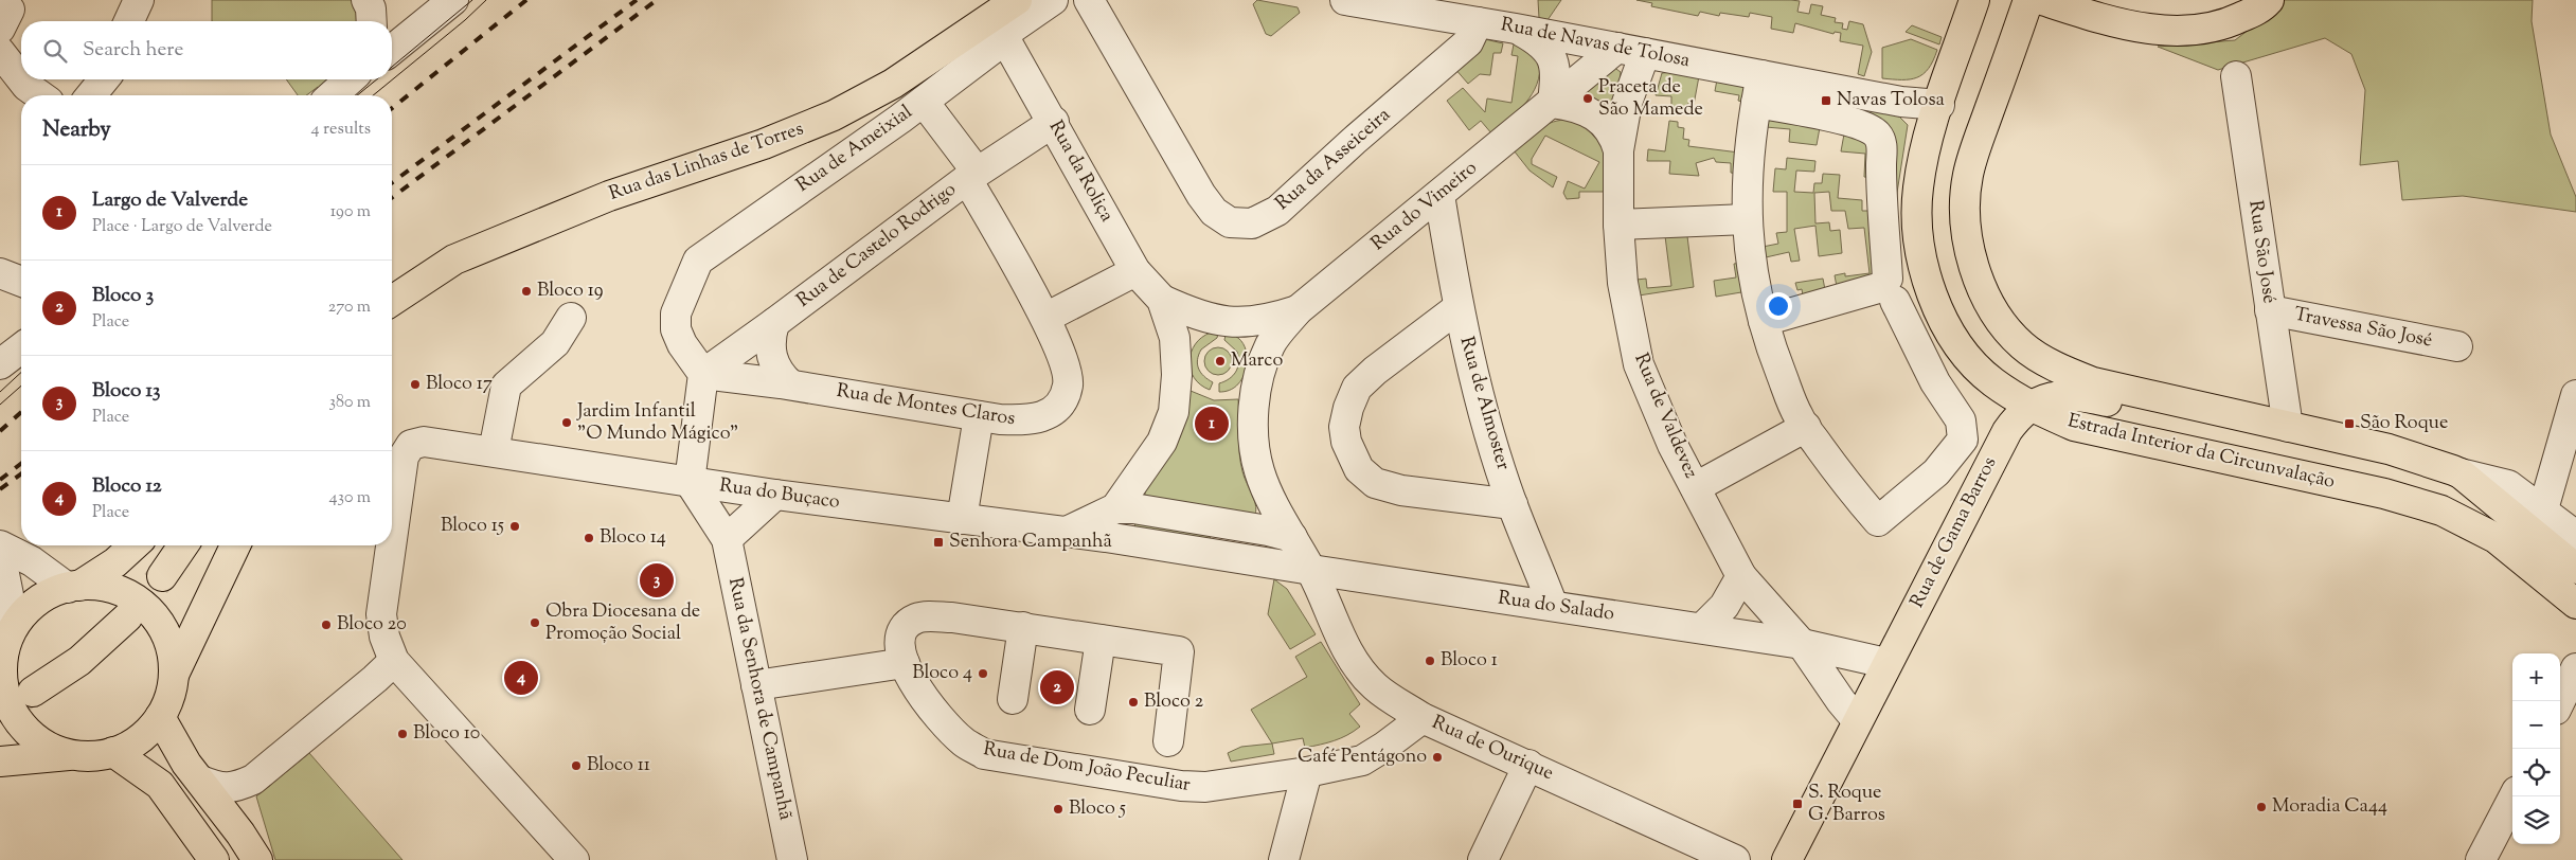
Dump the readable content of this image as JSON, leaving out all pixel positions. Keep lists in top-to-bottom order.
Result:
{
  "streets": {
    "main road": ["Rua das Linhas de Torres", "Estrada Interior da Circunvalação", "Rua de Gama Barros"],
    "street": [
      "Rua de Navas de Tolosa",
      "Rua de Ameixial",
      "Rua da Asseiceira",
      "Rua da Roliça",
      "Rua do Vimeiro",
      "Rua de Castelo Rodrigo",
      "Rua São José",
      "Travessa São José",
      "Rua de Almoster",
      "Rua de Montes Claros",
      "Rua de Valdevez",
      "Rua do Buçaco",
      "Rua do Salado",
      "Rua da Senhora de Campanhã",
      "Rua de Ourique",
      "Rua de Dom João Peculiar"
    ]
  },
  "crossings": [
    ["Rua de Navas de Tolosa", "Rua da Asseiceira"],
    ["Rua de Navas de Tolosa", "Estrada Interior da Circunvalação"],
    ["Rua de Ameixial", "Rua da Roliça"],
    ["Rua de Ameixial", "Rua de Castelo Rodrigo"],
    ["Rua de Ameixial", "Rua de Montes Claros"],
    ["Rua da Roliça", "Rua de Castelo Rodrigo"],
    ["Rua do Vimeiro", "Rua de Almoster"],
    ["Rua do Vimeiro", "Rua de Ourique"],
    ["Rua de Castelo Rodrigo", "Rua de Montes Claros"],
    ["Rua São José", "Travessa São José"],
    ["Rua de Almoster", "Rua do Salado"],
    ["Rua de Valdevez", "Rua do Salado"],
    ["Estrada Interior da Circunvalação", "Rua de Gama Barros"],
    ["Rua do Buçaco", "Rua do Salado"],
    ["Rua do Buçaco", "Rua da Senhora de Campanhã"],
    ["Rua de Gama Barros", "Rua do Salado"],
    ["Rua do Salado", "Rua de Ourique"],
    ["Rua de Ourique", "Rua de Dom João Peculiar"]
  ],
  "places": {
    "other": [
      "Praceta de São Mamede",
      "Bloco 19",
      "Marco",
      "Bloco 17",
      "Jardim Infantil \"O Mundo Mágico\"",
      "Bloco 15",
      "Bloco 14",
      "Obra Diocesana de Promoção Social",
      "Bloco 20",
      "Bloco 1",
      "Bloco 4",
      "Bloco 2",
      "Bloco 10",
      "Café Pentágono",
      "Bloco 11",
      "Moradia Ca44",
      "Bloco 5"
    ],
    "transit": [
      "Navas Tolosa",
      "São Roque",
      "Senhora Campanhã",
      "S. Roque G. Barros"
    ]
  },
  "page": {
    "search": "Search here",
    "heading": ["Nearby", "4 results"],
    "list": [
      {
        "mark": "1",
        "name": "Largo de Valverde",
        "note": "Place · Largo de Valverde",
        "value": "190 m"
      },
      {
        "mark": "2",
        "name": "Bloco 3",
        "note": "Place",
        "value": "270 m"
      },
      {
        "mark": "3",
        "name": "Bloco 13",
        "note": "Place",
        "value": "380 m"
      },
      {
        "mark": "4",
        "name": "Bloco 12",
        "note": "Place",
        "value": "430 m"
      }
    ],
    "pins": [
      "1",
      "3",
      "4",
      "2"
    ],
    "map_buttons": ["+", "−"]
  }
}
